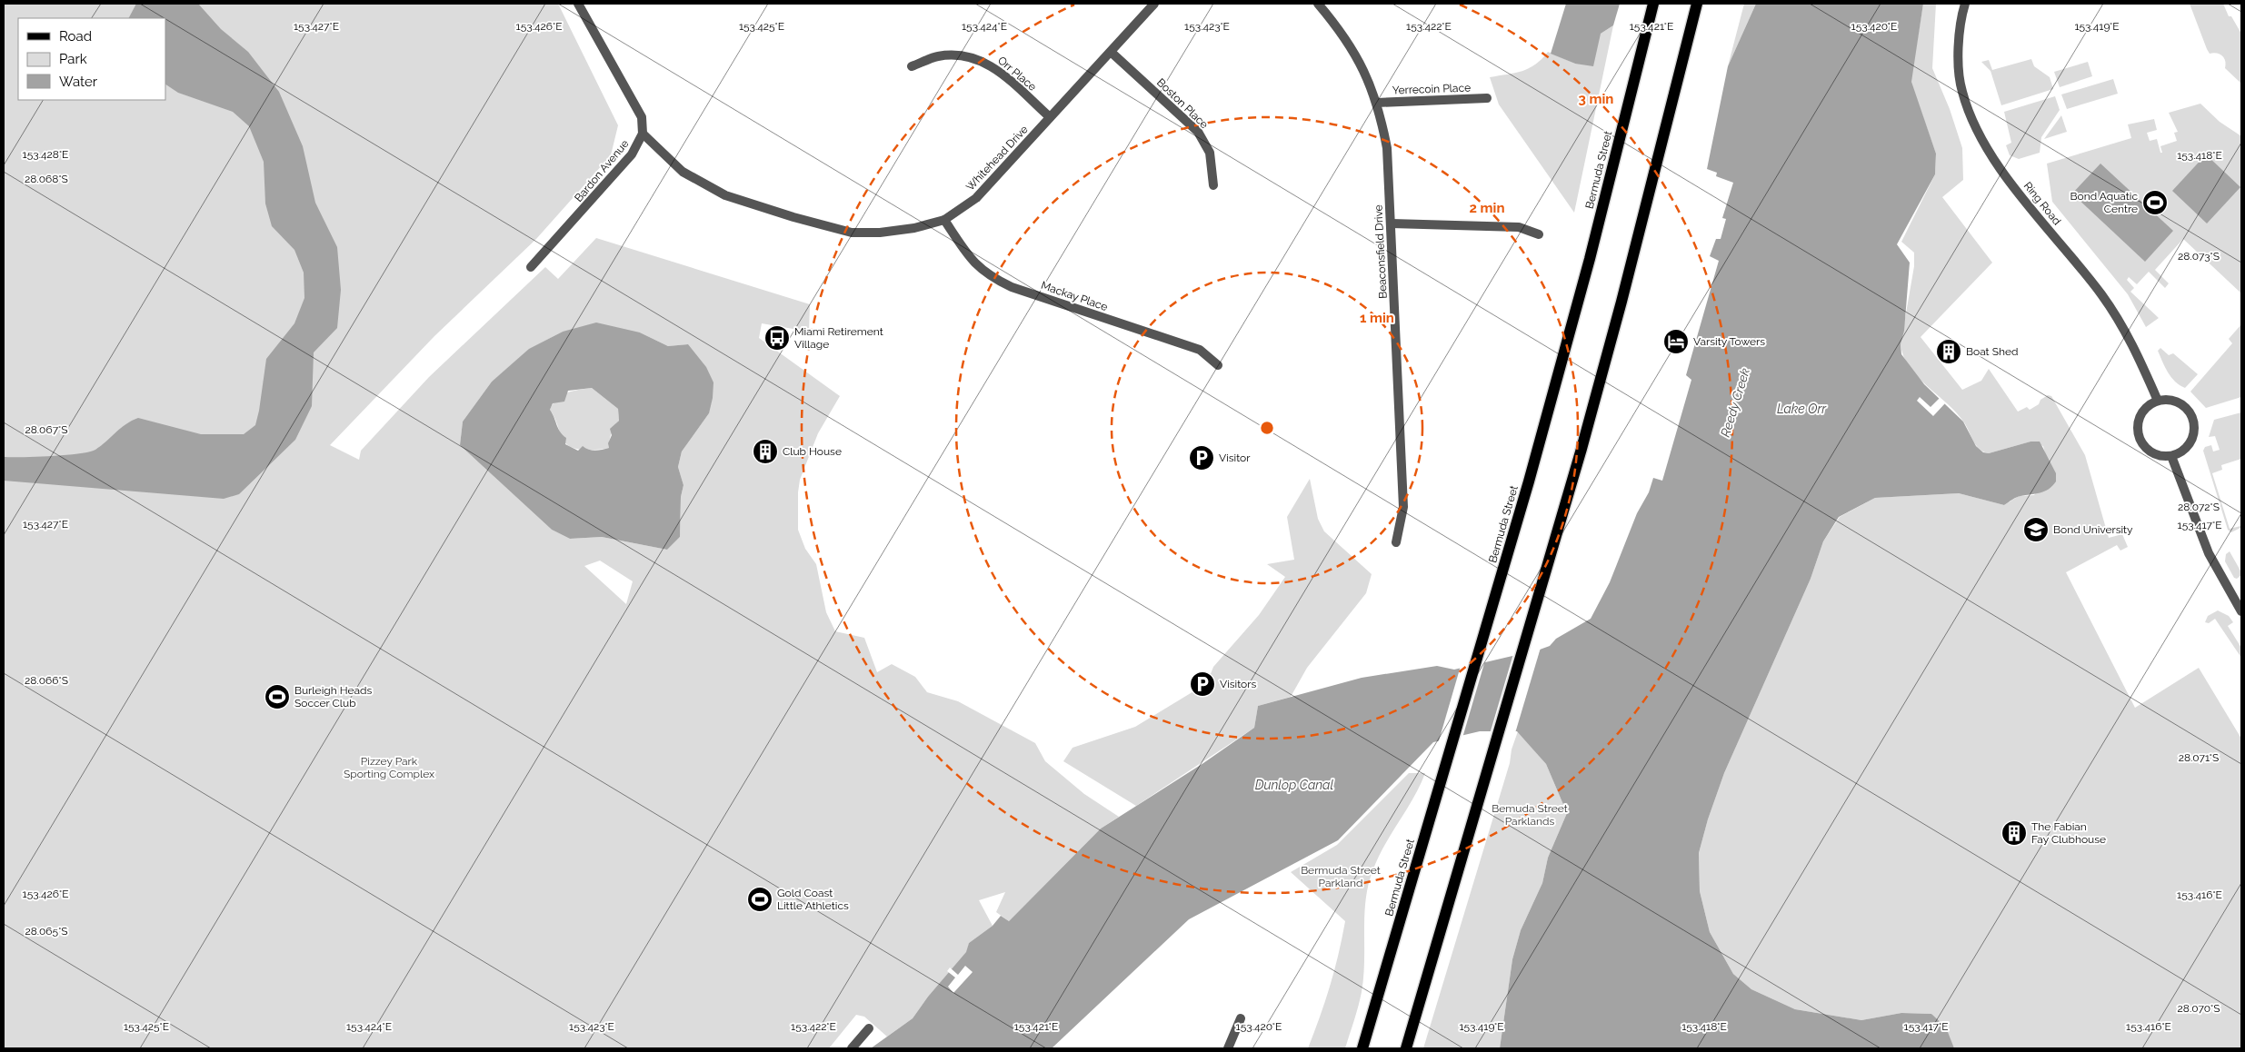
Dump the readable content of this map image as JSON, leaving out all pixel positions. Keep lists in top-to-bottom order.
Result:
{
  "streets": {
    "main road": ["Bermuda Street"],
    "street": [
      "Orr Place",
      "Yerrecoin Place",
      "Boston Place",
      "Whitehead Drive",
      "Bardon Avenue",
      "Ring Road",
      "Beaconsfield Drive",
      "Mackay Place"
    ]
  },
  "crossings": [
    ["Orr Place", "Whitehead Drive"],
    ["Yerrecoin Place", "Beaconsfield Drive"],
    ["Boston Place", "Whitehead Drive"],
    ["Whitehead Drive", "Bardon Avenue"],
    ["Whitehead Drive", "Mackay Place"]
  ],
  "water": ["Reedy Creek", "Lake Orr", "Dunlop Canal"],
  "parks": ["Pizzey Park Sporting Complex", "Bemuda Street Parklands", "Bermuda Street Parkland"],
  "places": {
    "sports": ["Bond Aquatic Centre", "Burleigh Heads Soccer Club", "Gold Coast Little Athletics"],
    "bus stop": ["Miami Retirement Village"],
    "hotel": ["Varsity Towers"],
    "building": ["Boat Shed", "Club House", "The Fabian Fay Clubhouse"],
    "parking": ["Visitor", "Visitors"],
    "school or university": ["Bond University"]
  },
  "legend": ["Road", "Park", "Water"],
  "coordinates": [
    "153.423°E",
    "153.422°E",
    "153.427°E",
    "153.426°E",
    "153.425°E",
    "153.424°E",
    "153.421°E",
    "153.420°E",
    "153.419°E",
    "153.428°E",
    "153.418°E",
    "28.068°S",
    "28.073°S",
    "28.067°S",
    "28.072°S",
    "153.417°E",
    "28.066°S",
    "28.071°S",
    "153.416°E",
    "28.065°S",
    "28.070°S"
  ],
  "rings": ["3 min", "2 min", "1 min"]
}
